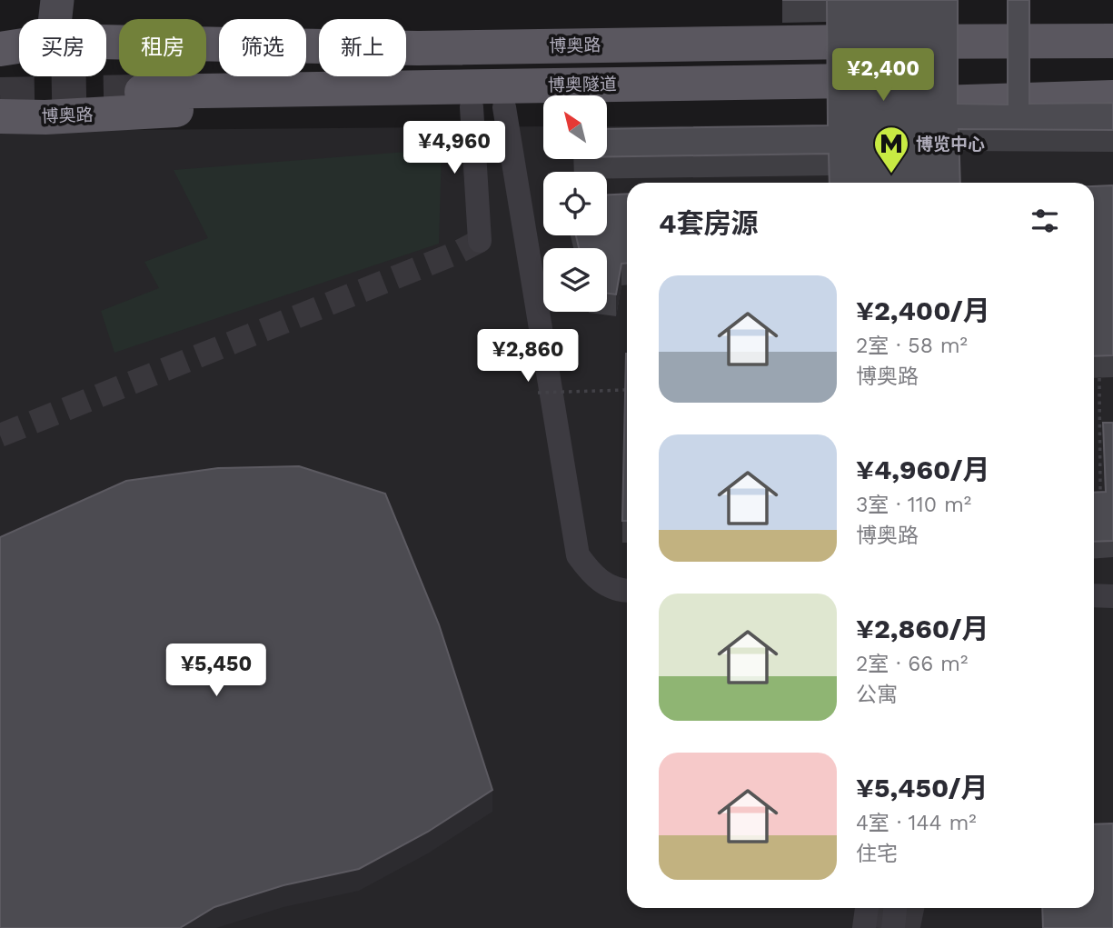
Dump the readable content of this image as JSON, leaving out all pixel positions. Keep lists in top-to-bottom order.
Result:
{
  "streets": {
    "main road": ["博奥路", "博奥隧道"]
  },
  "crossings": [
    ["博奥路", "博奥隧道"]
  ],
  "places": {
    "metro station": ["博览中心"]
  },
  "north": "top left",
  "page": {
    "chip": [
      "买房",
      "租房",
      "筛选",
      "新上"
    ],
    "price": [
      "¥2,400",
      "¥4,960",
      "¥2,860",
      "¥5,450"
    ],
    "heading": "4套房源",
    "list": [
      {
        "name": "¥2,400/月",
        "note": "2室 · 58 m² · 博奥路"
      },
      {
        "name": "¥4,960/月",
        "note": "3室 · 110 m² · 博奥路"
      },
      {
        "name": "¥2,860/月",
        "note": "2室 · 66 m² · 公寓"
      },
      {
        "name": "¥5,450/月",
        "note": "4室 · 144 m² · 住宅"
      }
    ]
  }
}
